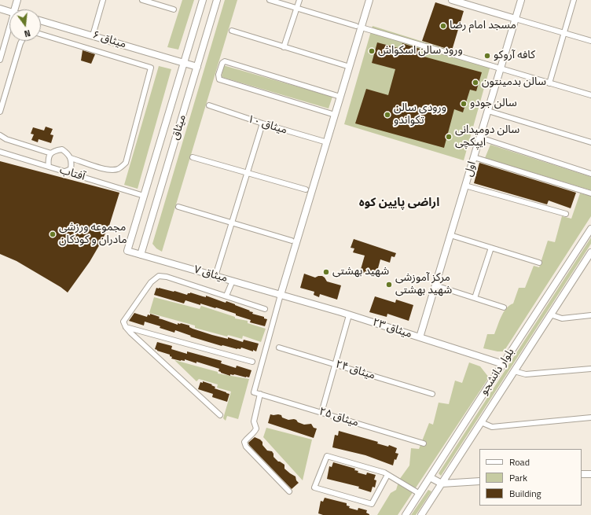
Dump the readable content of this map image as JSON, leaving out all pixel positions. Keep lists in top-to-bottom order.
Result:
{
  "streets": {
    "street": [
      "میثاق ۶",
      "میثاق ۱۰",
      "میثاق",
      "اول",
      "آفتاب",
      "میثاق ۷",
      "میثاق ۲۳",
      "میثاق ۲۴",
      "بلوار دانشجو",
      "میثاق ۲۵"
    ]
  },
  "crossings": [
    ["میثاق ۶", "میثاق"],
    ["میثاق", "آفتاب"],
    ["میثاق", "میثاق ۷"],
    ["اول", "میثاق ۲۳"],
    ["میثاق ۷", "میثاق ۲۳"],
    ["میثاق ۷", "میثاق ۲۵"],
    ["میثاق ۲۳", "بلوار دانشجو"],
    ["میثاق ۲۳", "میثاق ۲۵"]
  ],
  "districts": ["اراضی پایین کوه"],
  "places": [
    "مسجد امام رضا",
    "ورود سالن اسکواش",
    "کافه آروکو",
    "سالن بدمینتون",
    "سالن جودو",
    "ورودی سالن تکواندو",
    "سالن دومیدانی ایپکچی",
    "مجموعه ورزشی مادران و کودکان",
    "شهید بهشتی",
    "مرکز آموزشی شهید بهشتی"
  ],
  "legend": ["Road", "Park", "Building"],
  "north": "bottom"
}
